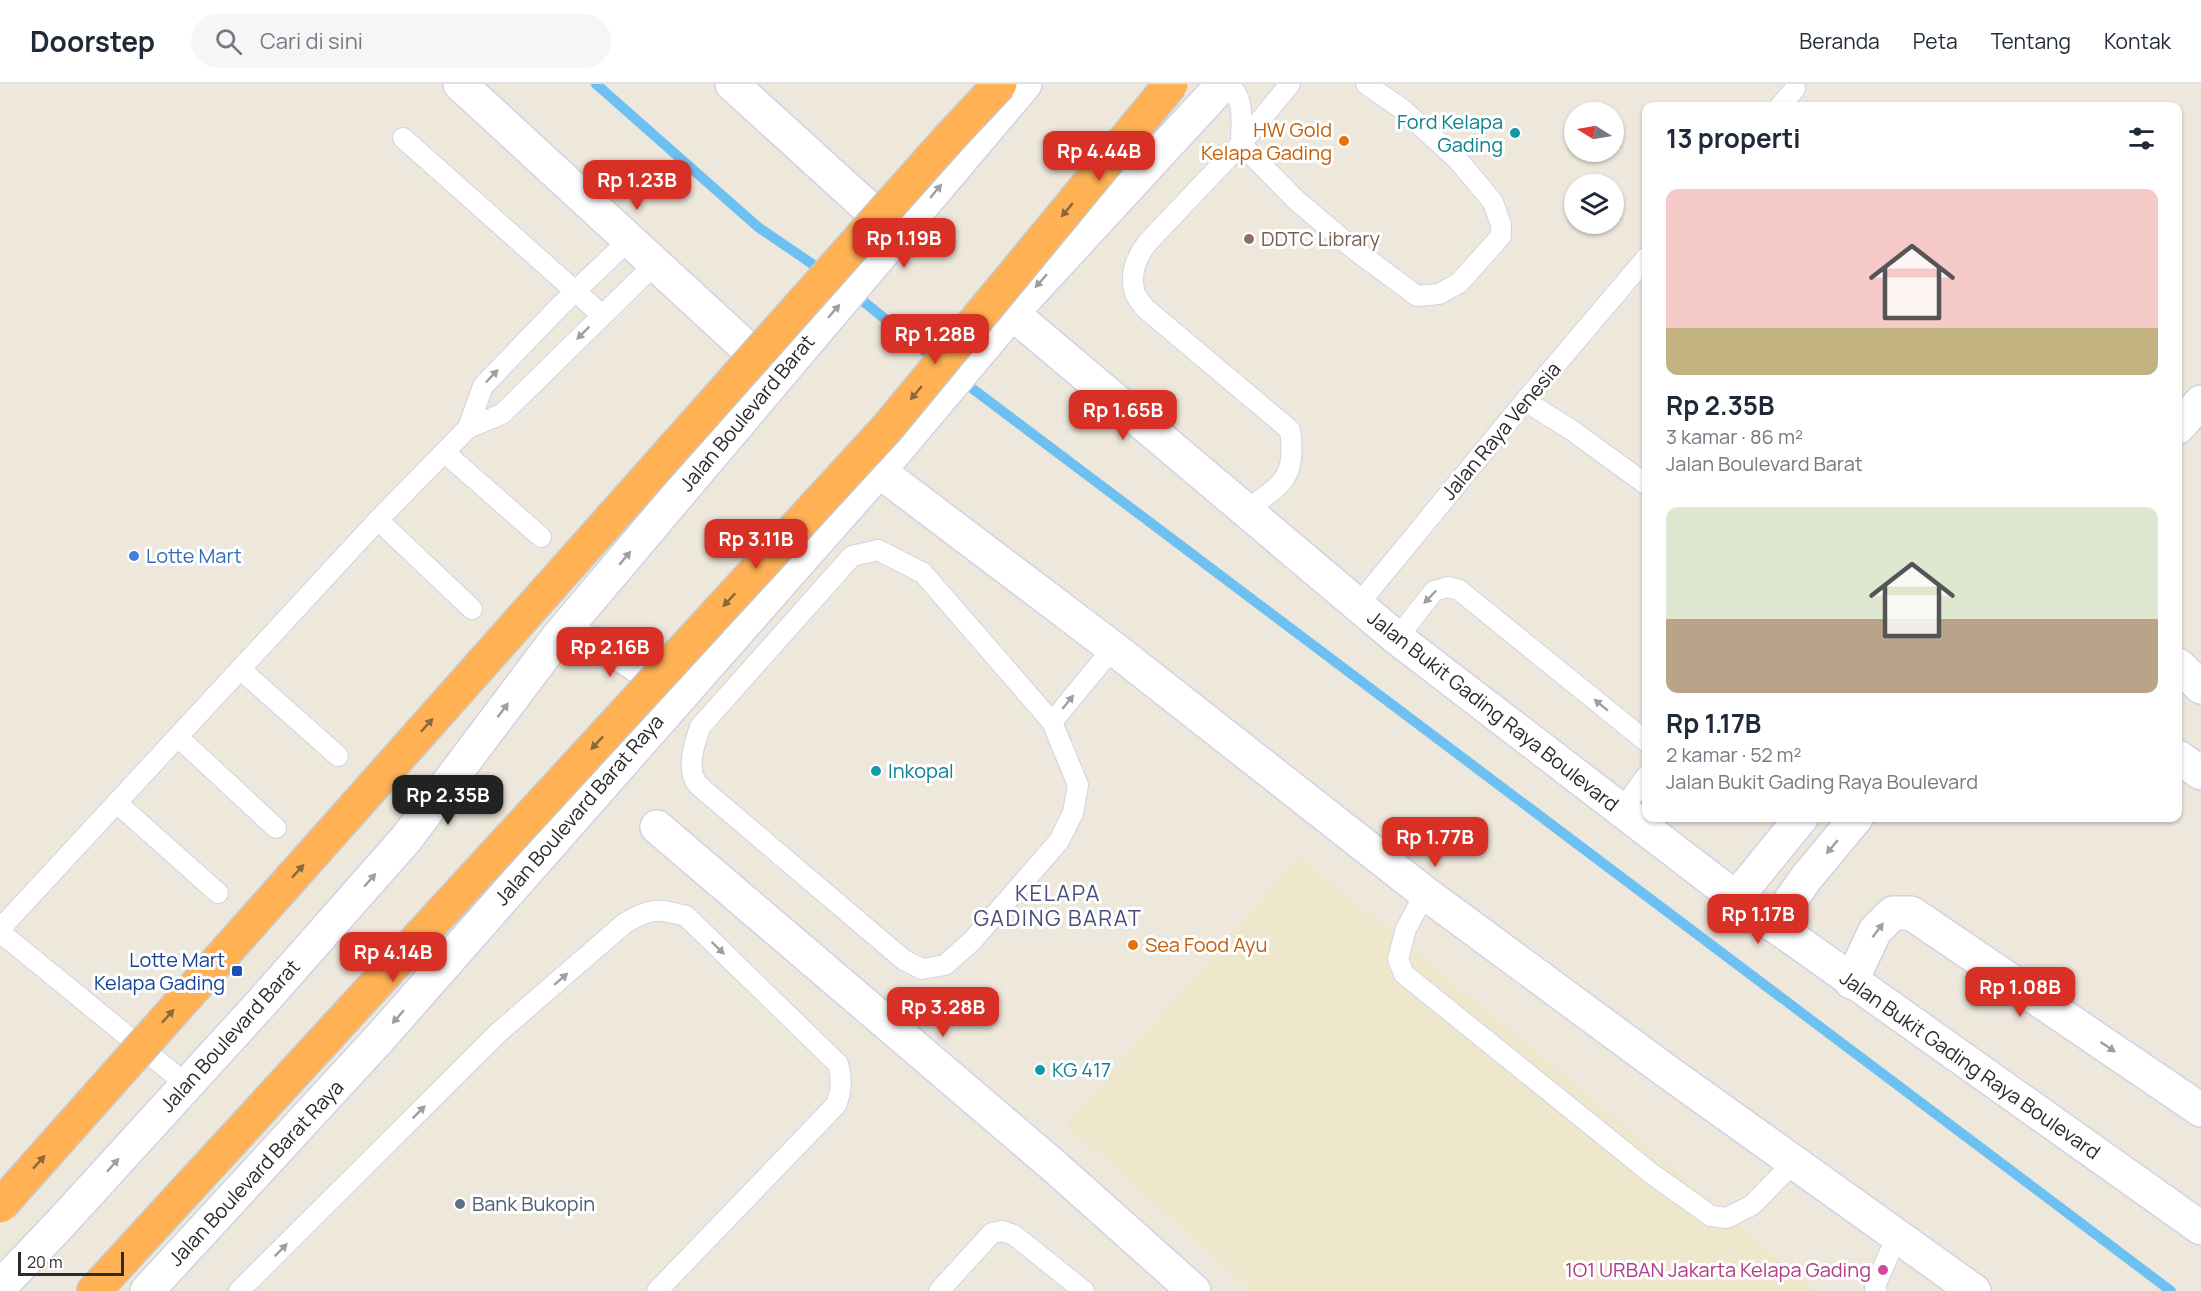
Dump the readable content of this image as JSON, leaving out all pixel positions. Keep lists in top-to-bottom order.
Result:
{
  "streets": {
    "street": ["Jalan Boulevard Barat", "Jalan Bukit Gading Raya Boulevard", "Jalan Boulevard Barat Raya"],
    "lane": ["Jalan Raya Venesia"]
  },
  "crossings": [
    ["Jalan Raya Venesia", "Jalan Bukit Gading Raya Boulevard"],
    ["Jalan Bukit Gading Raya Boulevard", "Jalan Boulevard Barat Raya"]
  ],
  "one_way": ["Jalan Boulevard Barat", "Jalan Boulevard Barat Raya"],
  "districts": ["KELAPA GADING BARAT"],
  "places": {
    "other": [
      "Ford Kelapa Gading",
      "HW Gold Kelapa Gading",
      "DDTC Library",
      "Lotte Mart",
      "Inkopal",
      "Sea Food Ayu",
      "KG 417",
      "Bank Bukopin",
      "1O1 URBAN Jakarta Kelapa Gading"
    ],
    "transit": ["Lotte Mart Kelapa Gading"]
  },
  "scale_bar": "20 m",
  "north": "left",
  "page": {
    "header": "Doorstep",
    "search": "Cari di sini",
    "nav": [
      "Beranda",
      "Peta",
      "Tentang",
      "Kontak"
    ],
    "heading": "13 properti",
    "price": [
      "Rp 4.44B",
      "Rp 1.23B",
      "Rp 1.19B",
      "Rp 1.28B",
      "Rp 1.65B",
      "Rp 3.11B",
      "Rp 2.16B",
      "Rp 2.35B",
      "Rp 1.77B",
      "Rp 1.17B",
      "Rp 4.14B",
      "Rp 1.08B",
      "Rp 3.28B"
    ],
    "list": [
      {
        "name": "Rp 2.35B",
        "note": "3 kamar · 86 m² · Jalan Boulevard Barat"
      },
      {
        "name": "Rp 1.17B",
        "note": "2 kamar · 52 m² · Jalan Bukit Gading Raya Boulevard"
      }
    ],
    "scale": "20 m"
  }
}
